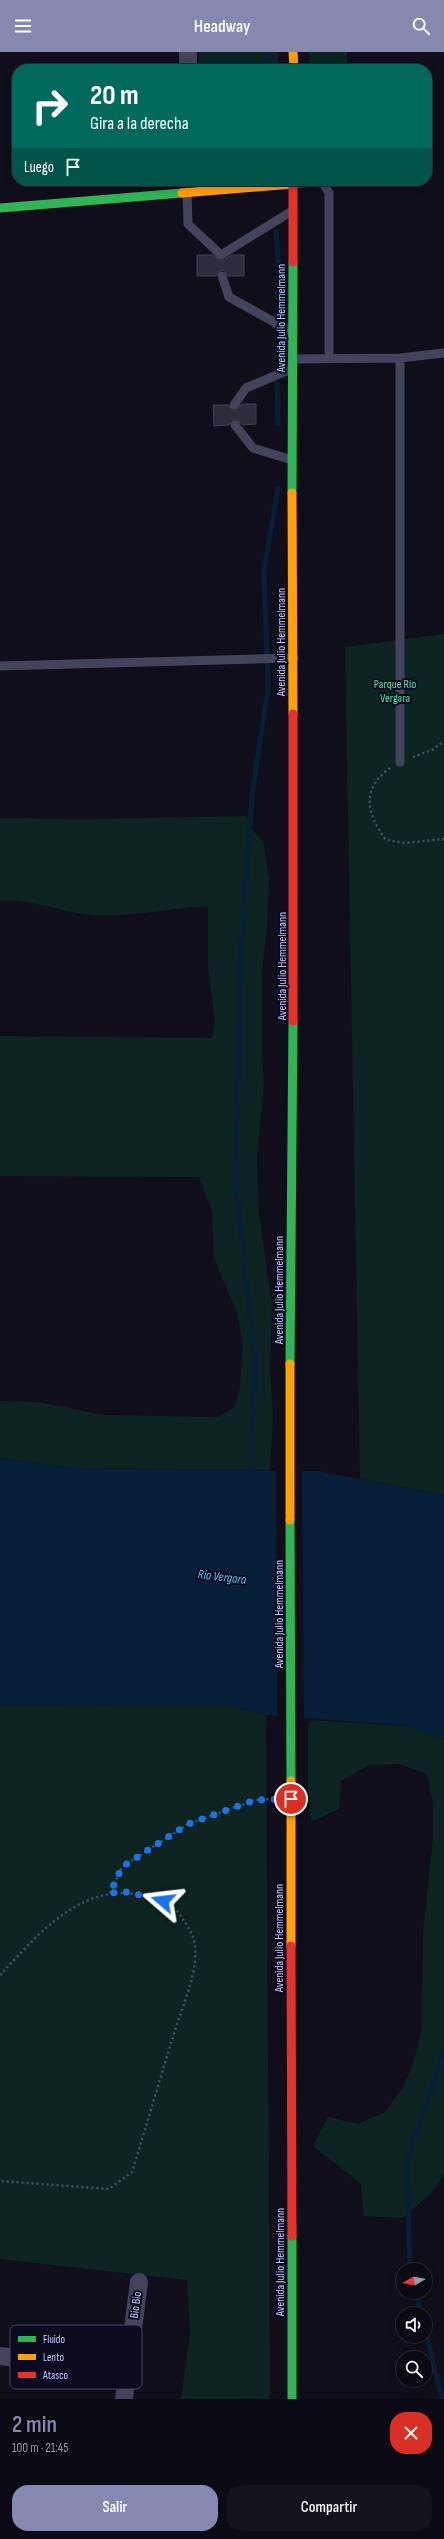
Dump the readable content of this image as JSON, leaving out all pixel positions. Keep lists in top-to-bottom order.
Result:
{
  "streets": {
    "main road": ["Avenida Julio Hemmelmann"],
    "street": ["Bio Bio"]
  },
  "water": ["Río Vergara"],
  "parks": ["Parque Río Vergara"],
  "legend": ["Fluido", "Lento", "Atasco"],
  "north": "left",
  "page": {
    "header": "Headway",
    "turn": ["20 m", "Gira a la derecha"],
    "then": "Luego",
    "heading": ["2 min", "100 m · 21:45"],
    "buttons": ["Salir", "Compartir"]
  }
}
